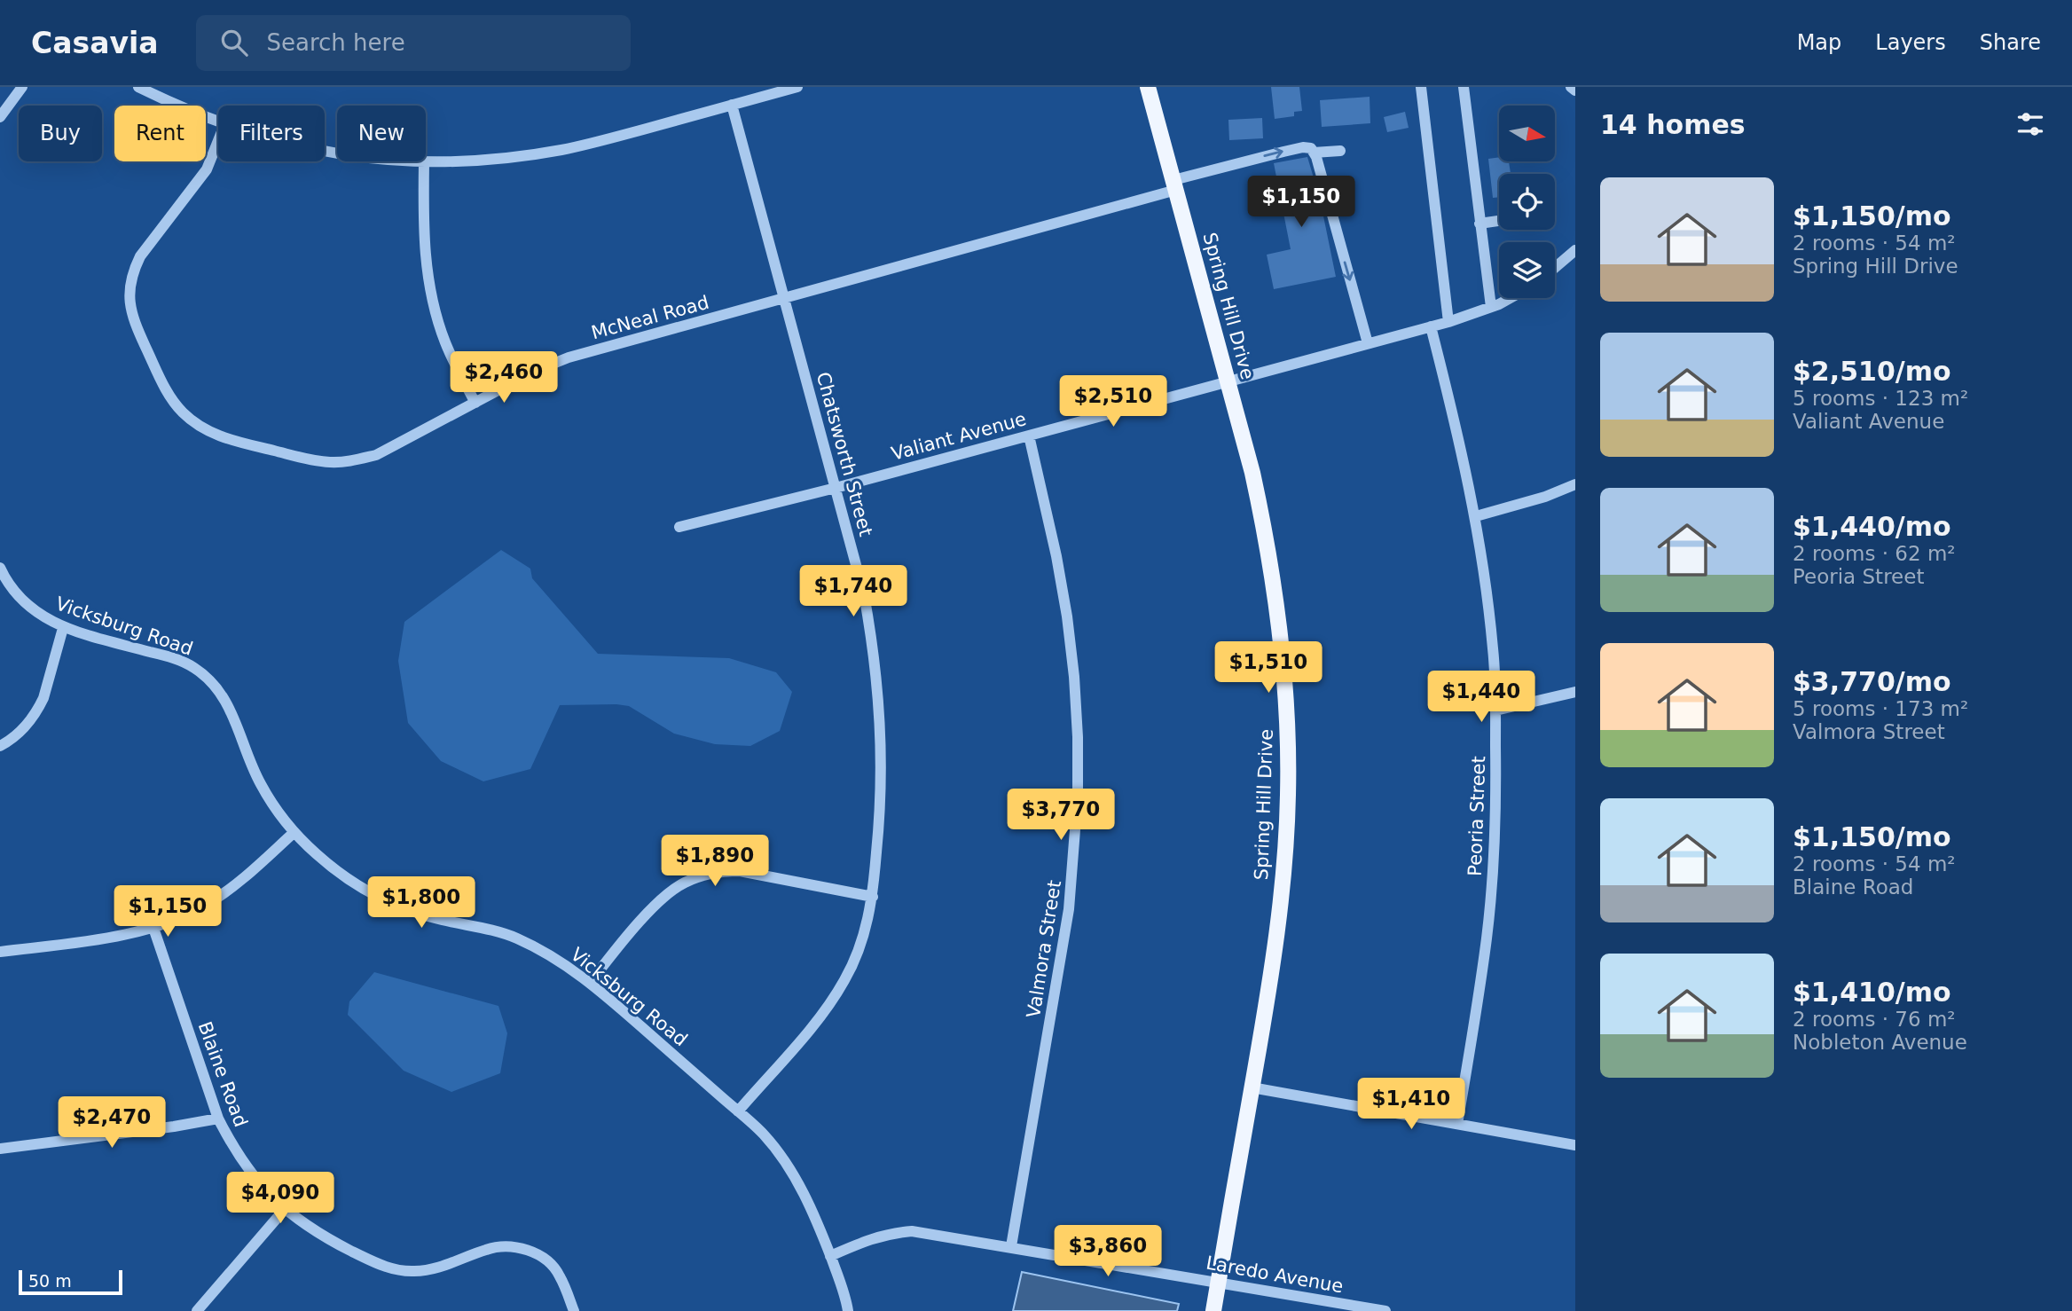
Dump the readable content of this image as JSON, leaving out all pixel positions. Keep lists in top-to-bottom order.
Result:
{
  "streets": {
    "main road": ["Spring Hill Drive"],
    "street": [
      "McNeal Road",
      "Valiant Avenue",
      "Chatsworth Street",
      "Vicksburg Road",
      "Peoria Street",
      "Valmora Street",
      "Blaine Road",
      "Laredo Avenue"
    ]
  },
  "crossings": [
    ["Spring Hill Drive", "McNeal Road"],
    ["Spring Hill Drive", "Valiant Avenue"],
    ["Spring Hill Drive", "Laredo Avenue"],
    ["McNeal Road", "Chatsworth Street"],
    ["Valiant Avenue", "Chatsworth Street"],
    ["Valiant Avenue", "Peoria Street"],
    ["Valiant Avenue", "Valmora Street"],
    ["Chatsworth Street", "Vicksburg Road"],
    ["Vicksburg Road", "Laredo Avenue"],
    ["Valmora Street", "Laredo Avenue"]
  ],
  "scale_bar": "50 m",
  "north": "right",
  "page": {
    "header": "Casavia",
    "search": "Search here",
    "nav": ["Map", "Layers", "Share"],
    "heading": "14 homes",
    "chip": [
      "Buy",
      "Rent",
      "Filters",
      "New"
    ],
    "list": [
      {
        "name": "$1,150/mo",
        "note": "2 rooms · 54 m² · Spring Hill Drive"
      },
      {
        "name": "$2,510/mo",
        "note": "5 rooms · 123 m² · Valiant Avenue"
      },
      {
        "name": "$1,440/mo",
        "note": "2 rooms · 62 m² · Peoria Street"
      },
      {
        "name": "$3,770/mo",
        "note": "5 rooms · 173 m² · Valmora Street"
      },
      {
        "name": "$1,150/mo",
        "note": "2 rooms · 54 m² · Blaine Road"
      },
      {
        "name": "$1,410/mo",
        "note": "2 rooms · 76 m² · Nobleton Avenue"
      }
    ],
    "price": [
      "$1,150",
      "$2,460",
      "$2,510",
      "$1,740",
      "$1,510",
      "$1,440",
      "$3,770",
      "$1,890",
      "$1,800",
      "$1,150",
      "$1,410",
      "$2,470",
      "$4,090",
      "$3,860"
    ],
    "scale": "50 m"
  }
}
